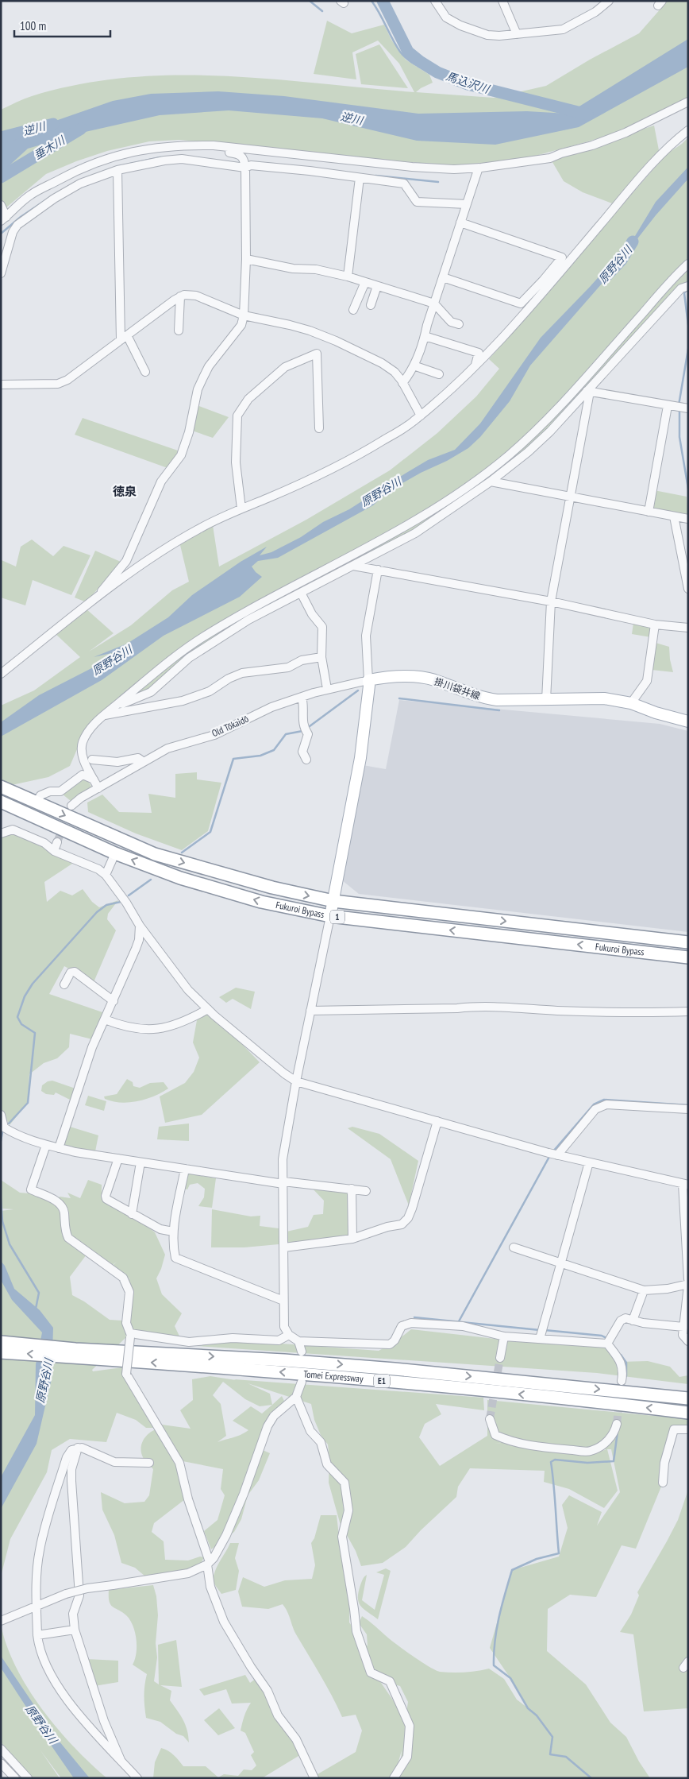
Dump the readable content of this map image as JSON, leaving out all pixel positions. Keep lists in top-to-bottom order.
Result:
{
  "streets": {
    "highway": [
      "Fukuroi Bypass",
      "1",
      "Tomei Expressway",
      "E1"
    ],
    "main road": ["掛川袋井線"],
    "street": ["Old Tōkaidō"]
  },
  "crossings": [
    ["掛川袋井線", "Old Tōkaidō"]
  ],
  "districts": ["徳泉"],
  "water": [
    "馬込沢川",
    "逆川",
    "垂木川",
    "原野谷川"
  ],
  "scale_bar": "100 m"
}
